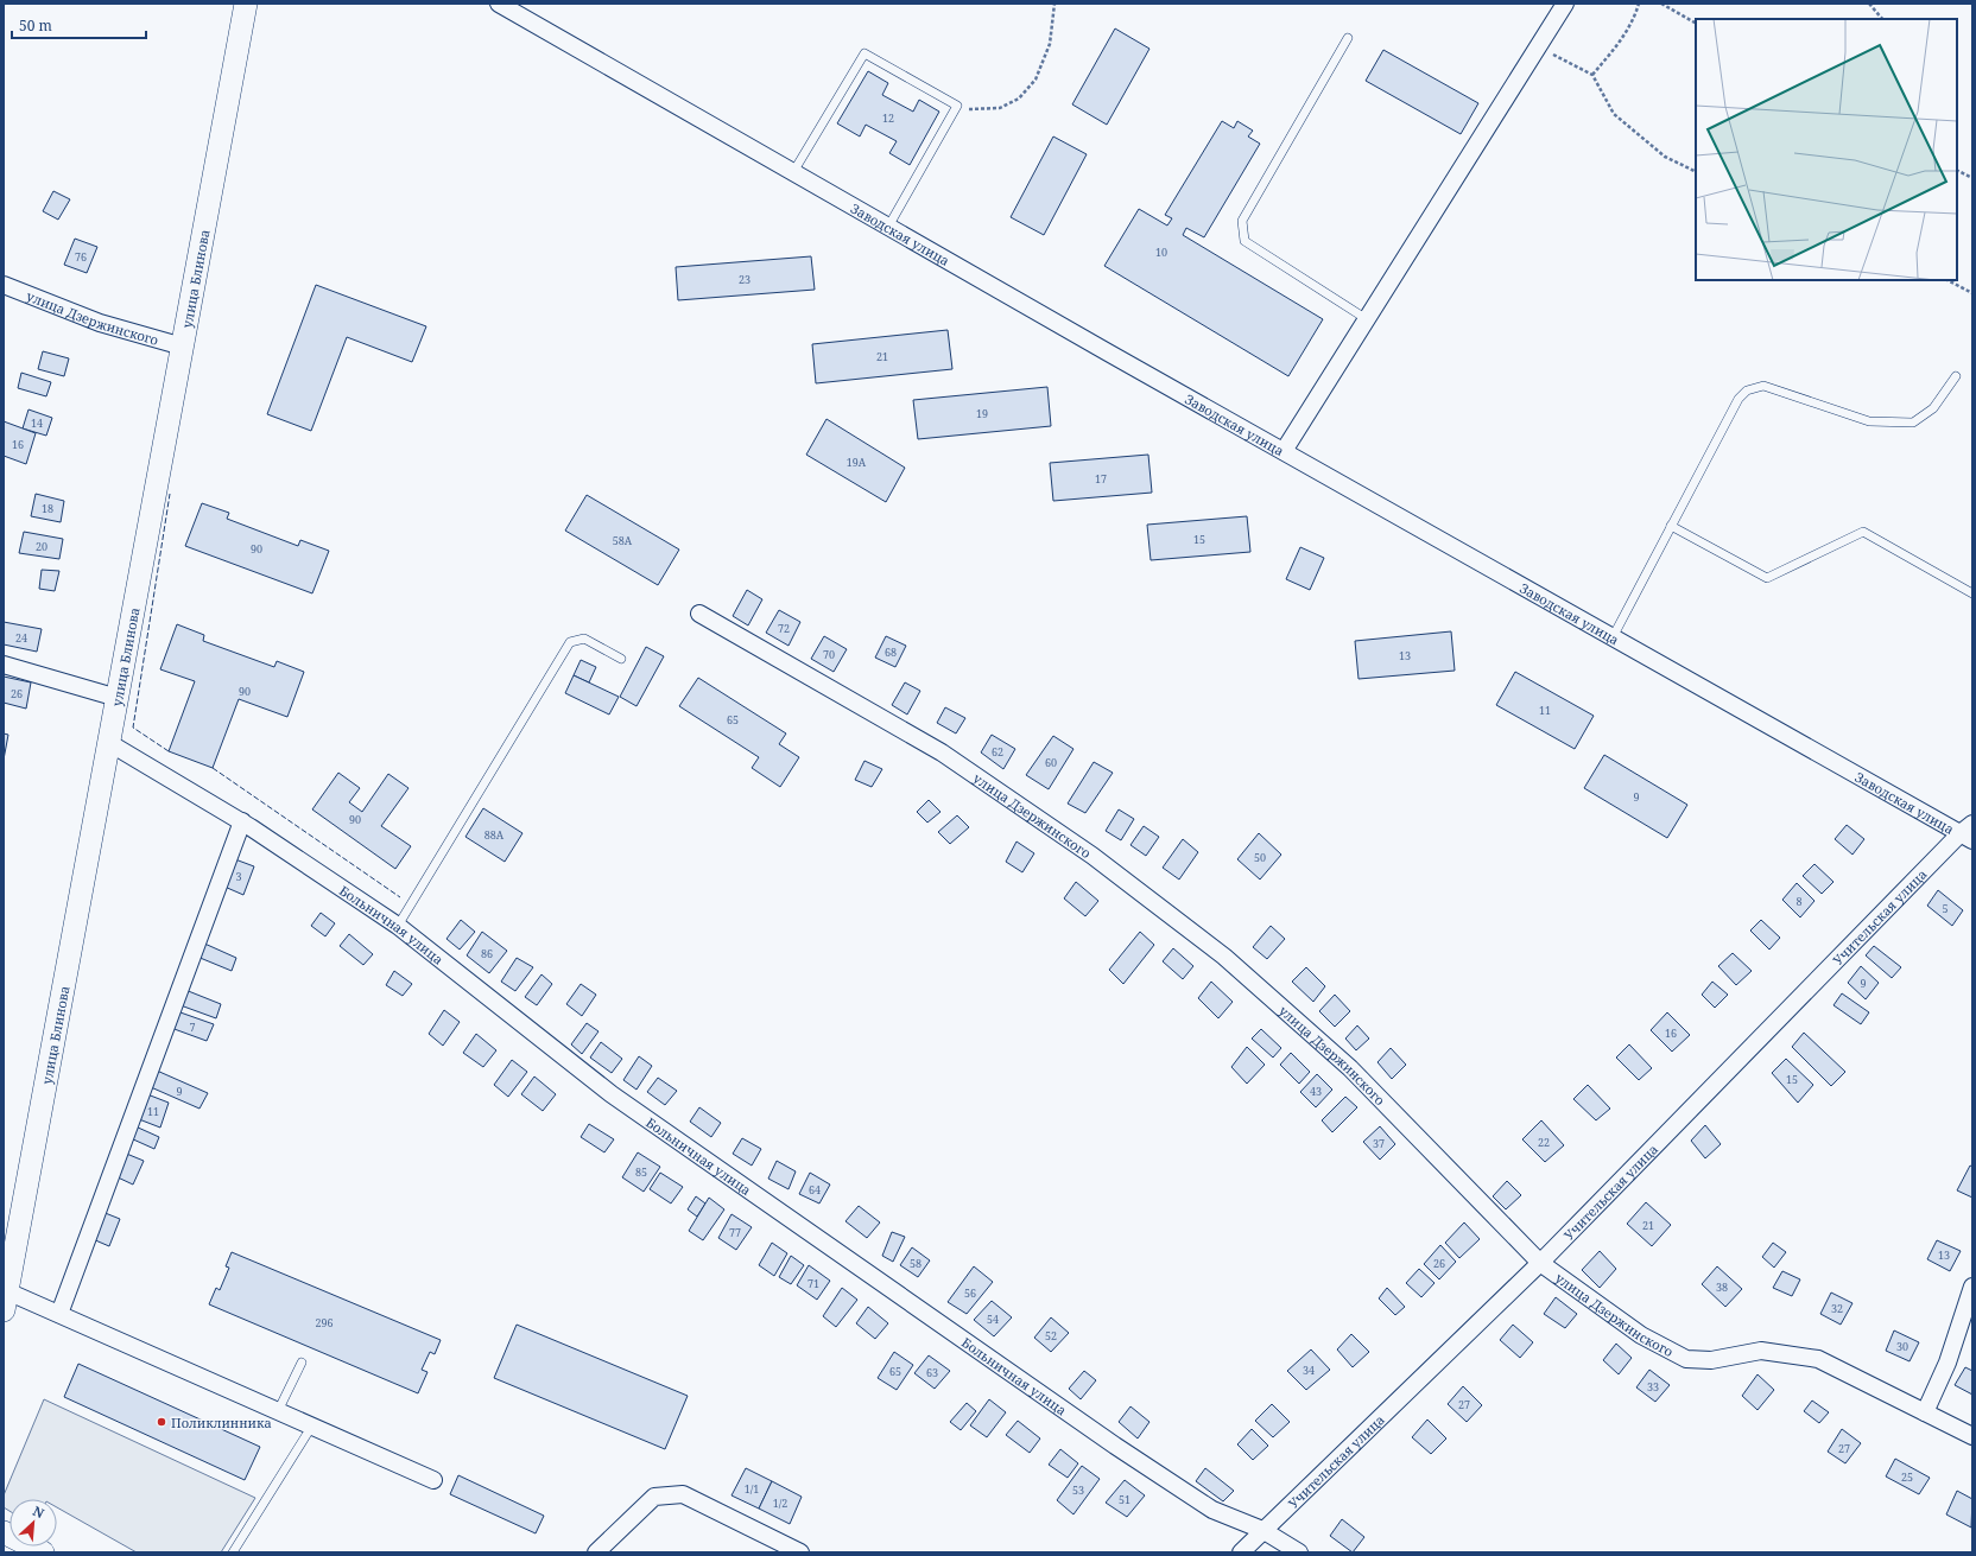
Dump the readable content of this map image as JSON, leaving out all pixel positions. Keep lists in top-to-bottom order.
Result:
{
  "streets": {
    "main road": ["улица Блинова"],
    "street": [
      "Заводская улица",
      "улица Дзержинского",
      "Учительская улица",
      "Больничная улица"
    ]
  },
  "crossings": [
    ["Заводская улица", "Учительская улица"],
    ["улица Блинова", "улица Дзержинского"],
    ["улица Блинова", "Больничная улица"],
    ["улица Дзержинского", "Учительская улица"],
    ["Учительская улица", "Больничная улица"]
  ],
  "places": ["Поликлинника"],
  "house_numbers": [
    "12",
    "10",
    "76",
    "23",
    "21",
    "19",
    "14",
    "16",
    "19А",
    "17",
    "18",
    "15",
    "58А",
    "20",
    "90",
    "72",
    "24",
    "68",
    "70",
    "13",
    "90",
    "26",
    "11",
    "65",
    "62",
    "60",
    "9",
    "90",
    "88А",
    "50",
    "3",
    "8",
    "5",
    "86",
    "9",
    "7",
    "16",
    "15",
    "9",
    "43",
    "11",
    "22",
    "37",
    "85",
    "64",
    "21",
    "77",
    "13",
    "58",
    "26",
    "71",
    "38",
    "56",
    "32",
    "54",
    "296",
    "52",
    "30",
    "34",
    "65",
    "63",
    "33",
    "27",
    "27",
    "25",
    "1/1",
    "53",
    "51",
    "1/2"
  ],
  "scale_bar": "50 m",
  "north": "top right"
}
